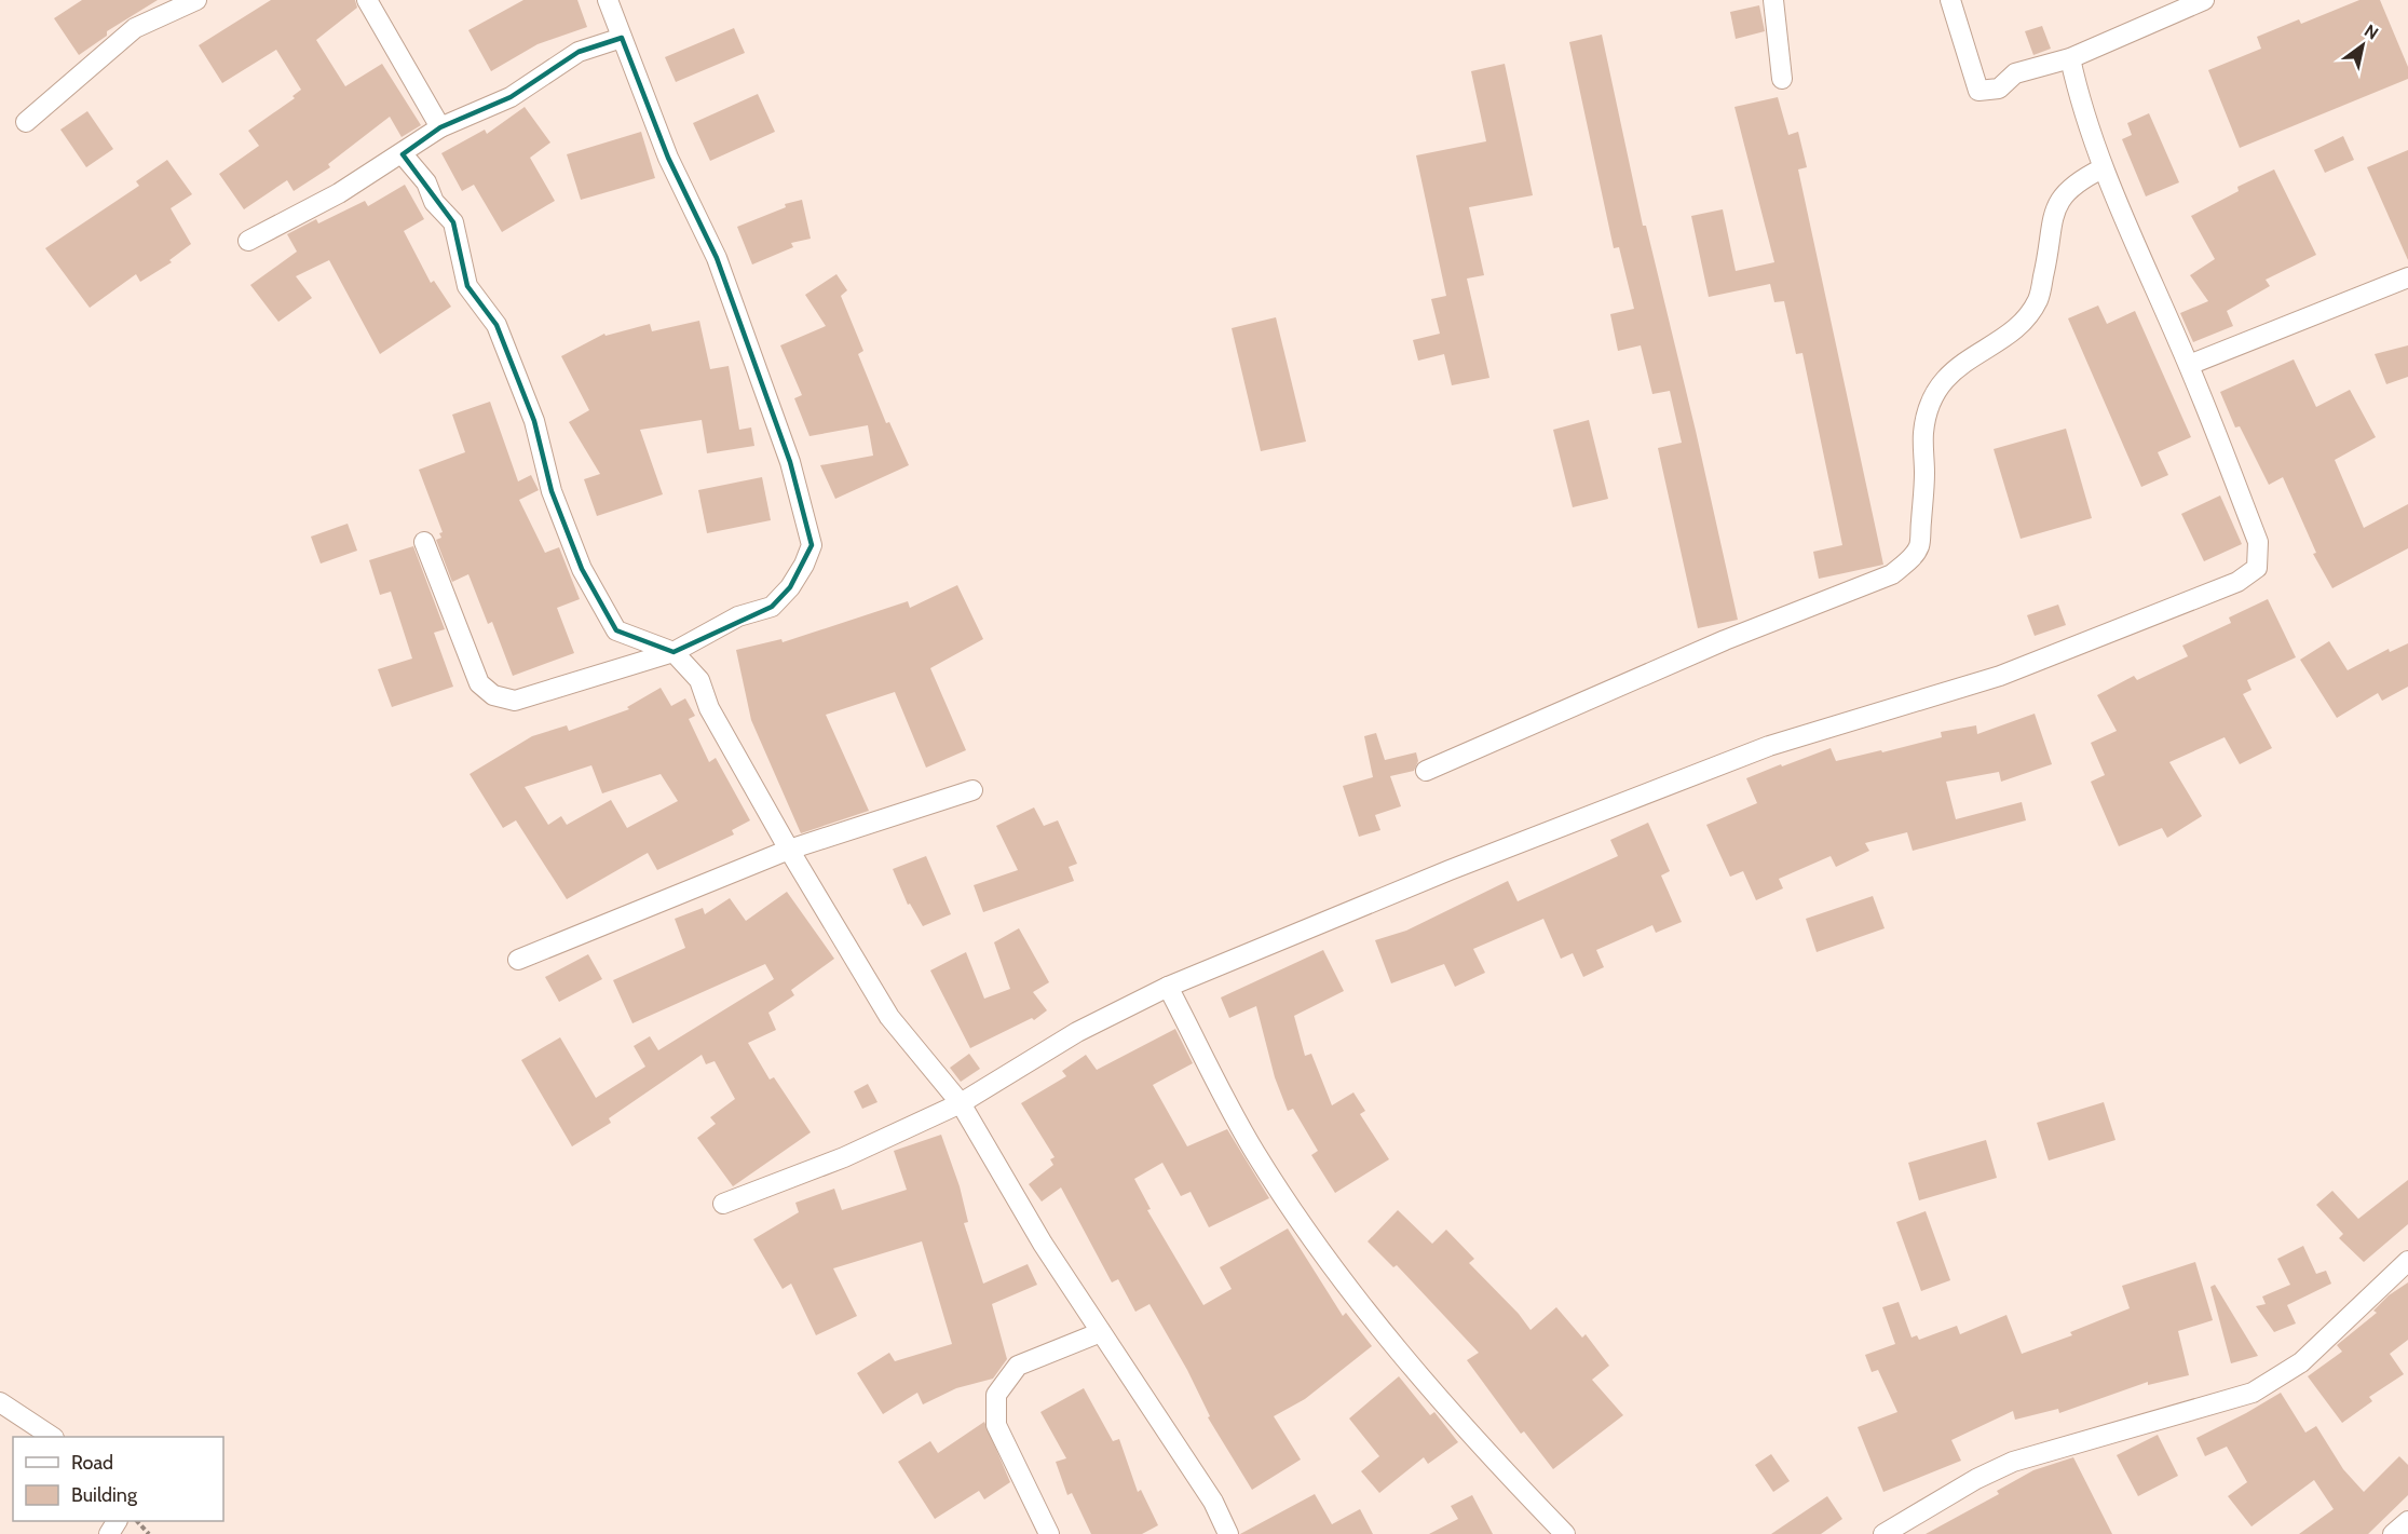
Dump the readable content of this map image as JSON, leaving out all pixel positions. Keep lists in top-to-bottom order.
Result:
{
  "legend": ["Road", "Building"],
  "north": "top right"
}
